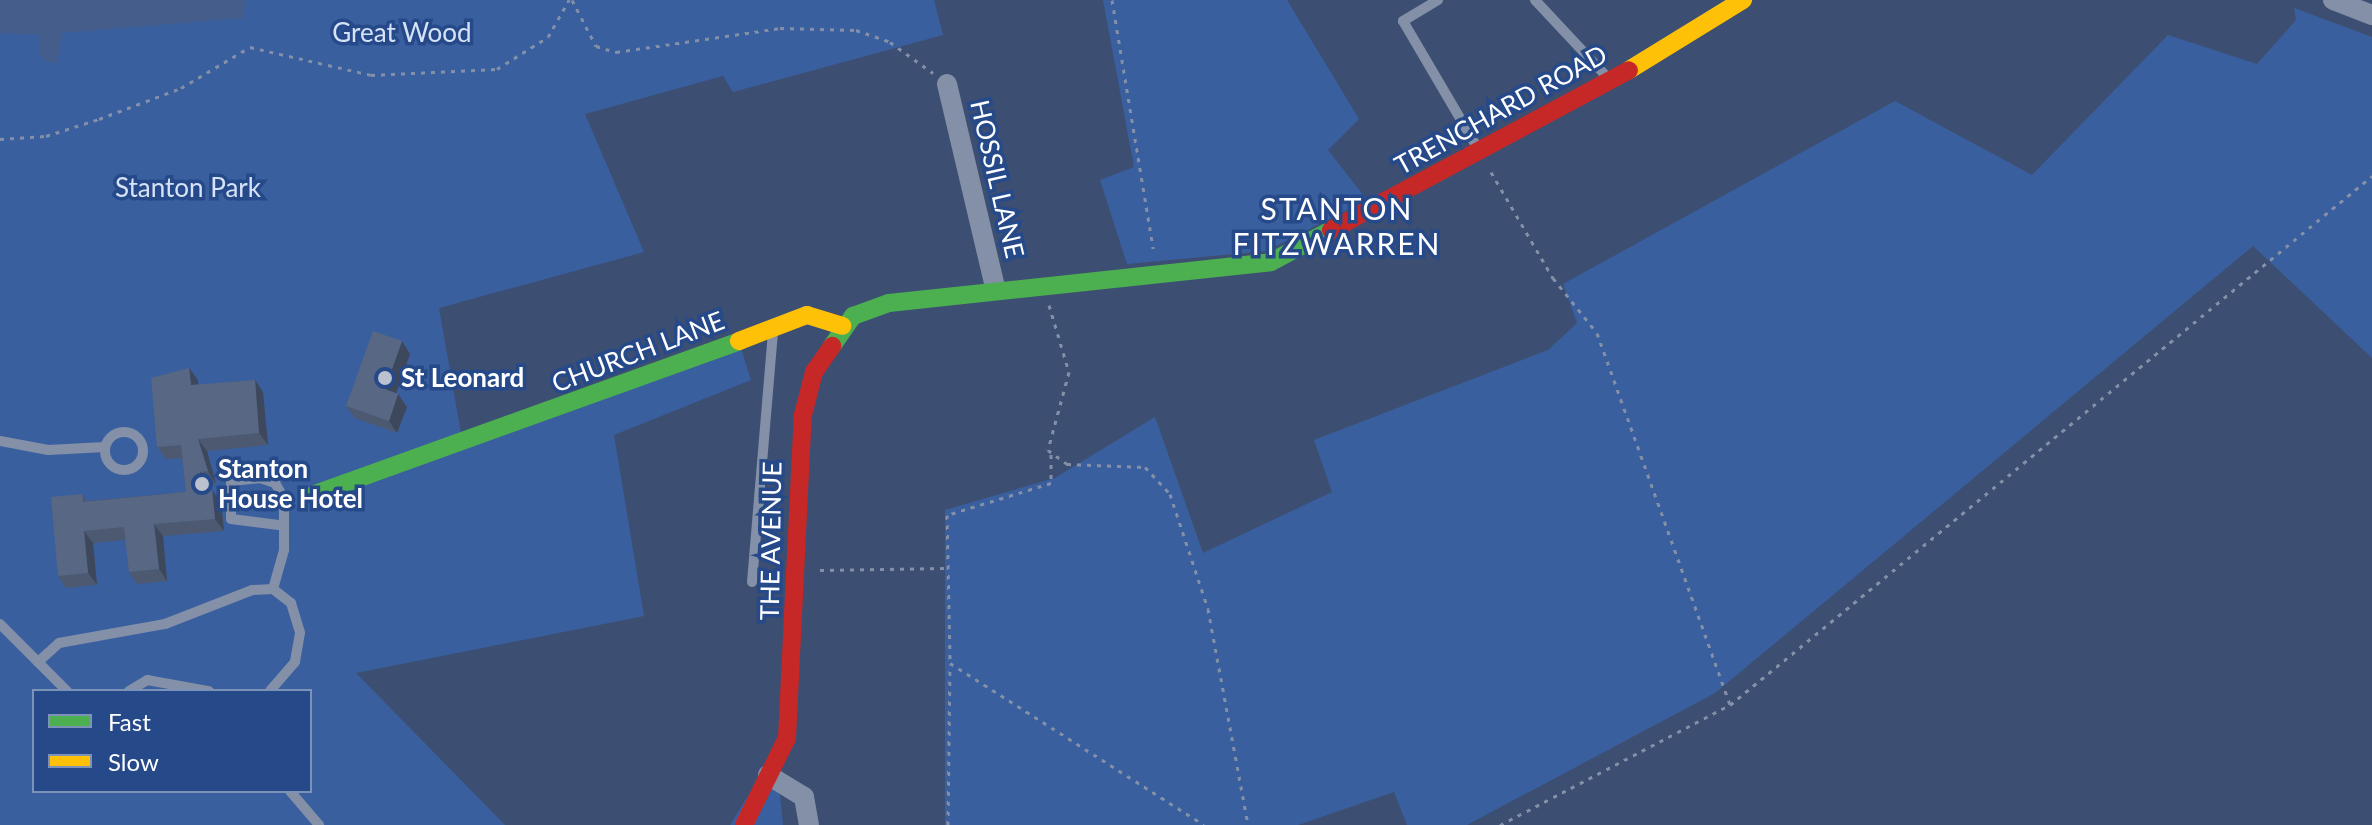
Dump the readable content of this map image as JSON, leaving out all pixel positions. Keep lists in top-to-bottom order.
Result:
{
  "streets": {
    "street": [
      "TRENCHARD ROAD",
      "HOSSIL LANE",
      "CHURCH LANE",
      "THE AVENUE"
    ]
  },
  "crossings": [
    ["TRENCHARD ROAD", "HOSSIL LANE"],
    ["TRENCHARD ROAD", "CHURCH LANE"],
    ["TRENCHARD ROAD", "THE AVENUE"],
    ["CHURCH LANE", "THE AVENUE"]
  ],
  "districts": ["STANTON FITZWARREN"],
  "parks": ["Great Wood", "Stanton Park"],
  "places": ["St Leonard", "Stanton House Hotel"],
  "legend": ["Fast", "Slow"]
}
